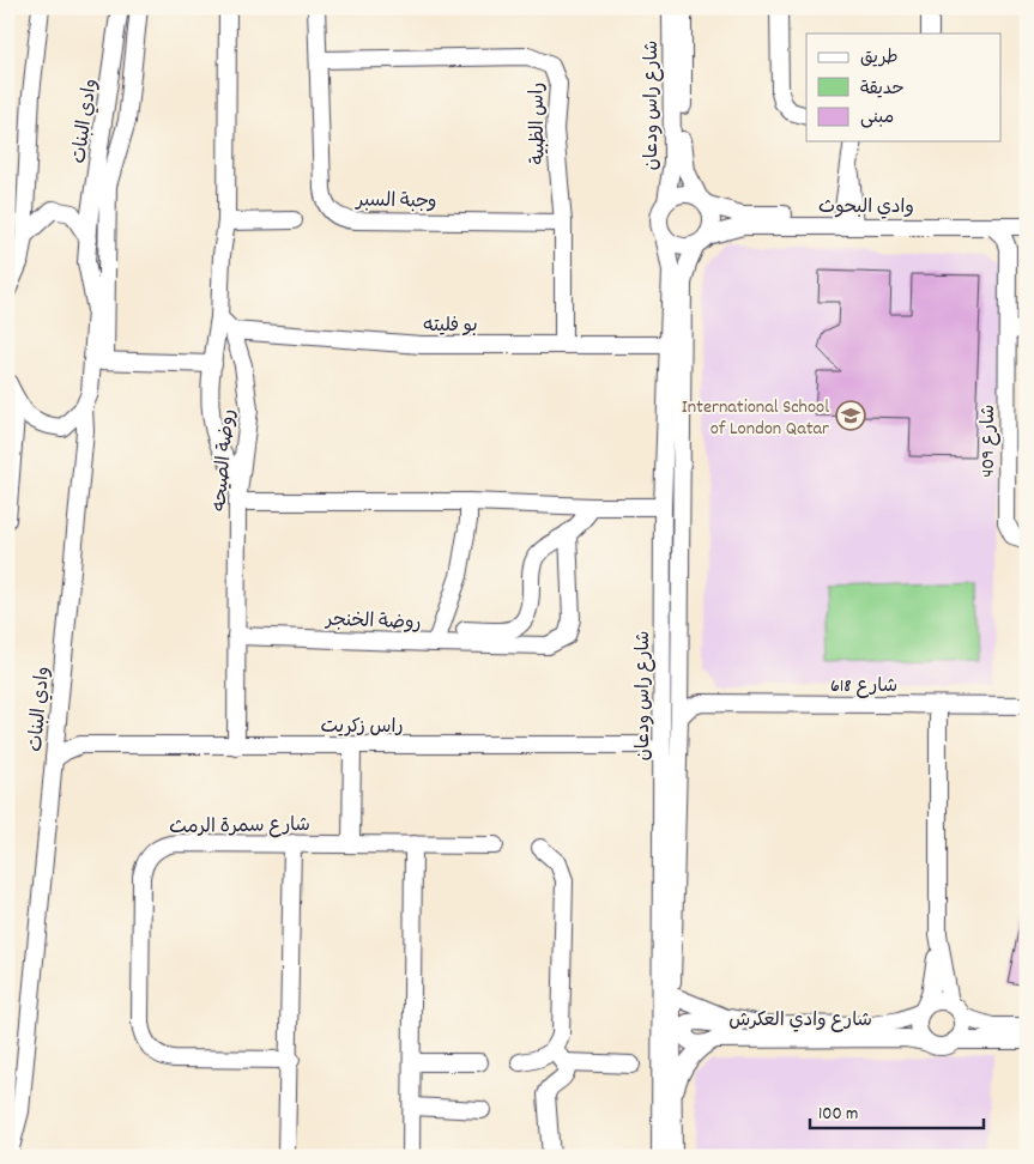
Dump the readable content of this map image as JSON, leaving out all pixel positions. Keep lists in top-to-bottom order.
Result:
{
  "streets": {
    "street": [
      "شارع راس ودعان",
      "وادي البنات",
      "راس الظبية",
      "وجبة السبر",
      "وادي البحوث",
      "بو فليته",
      "شارع 409",
      "روضة الصيحه",
      "روضة الخنجر",
      "شارع 618",
      "راس زكريت",
      "شارع سمرة الرمث",
      "شارع وادي العكرش"
    ]
  },
  "crossings": [
    ["شارع راس ودعان", "وادي البحوث"],
    ["شارع راس ودعان", "بو فليته"],
    ["شارع راس ودعان", "شارع وادي العكرش"],
    ["راس الظبية", "وجبة السبر"],
    ["راس الظبية", "بو فليته"],
    ["بو فليته", "روضة الصيحه"],
    ["روضة الصيحه", "روضة الخنجر"],
    ["روضة الصيحه", "راس زكريت"]
  ],
  "places": {
    "school or university": ["International School of London Qatar"]
  },
  "legend": ["طريق", "حديقة", "مبنى"],
  "scale_bar": "100 m"
}
